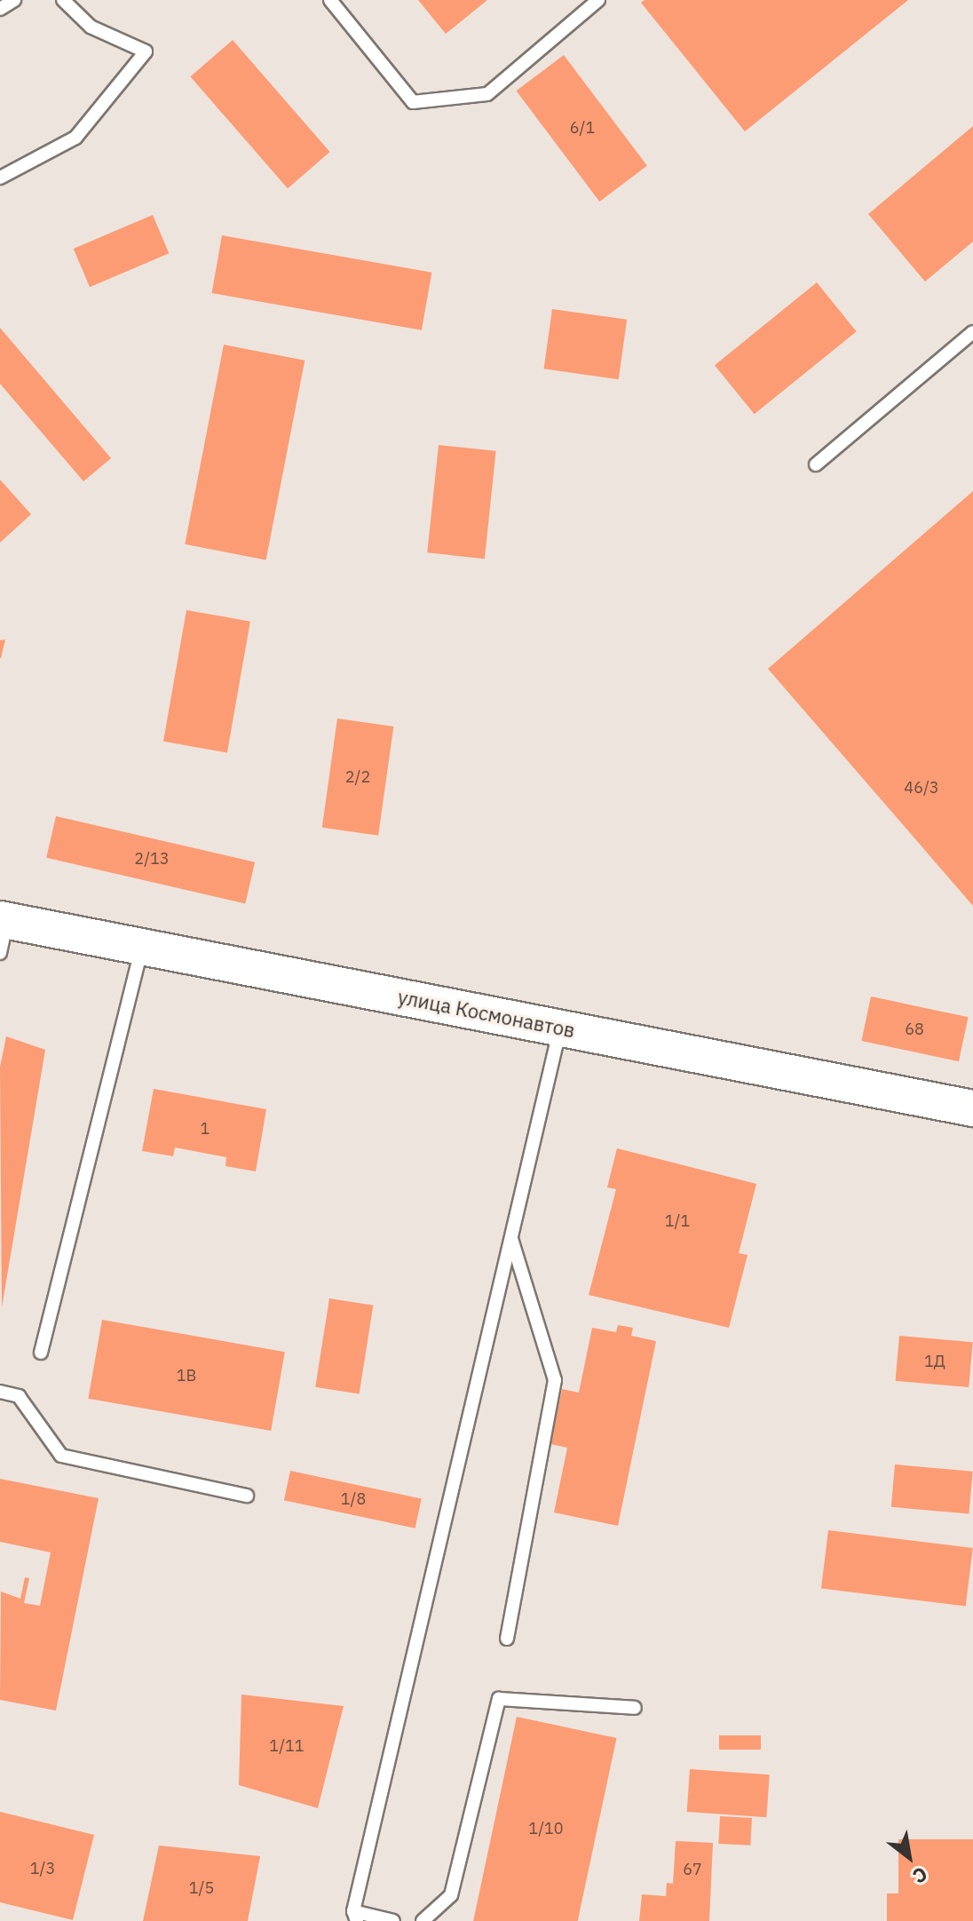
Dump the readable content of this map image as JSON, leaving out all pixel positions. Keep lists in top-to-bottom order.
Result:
{
  "streets": {
    "main road": ["улица Космонавтов"]
  },
  "house_numbers": [
    "6/1",
    "2/2",
    "46/3",
    "2/13",
    "68",
    "1",
    "1/1",
    "1Д",
    "1В",
    "1/8",
    "1/11",
    "1/10",
    "1/3",
    "67",
    "1/5"
  ],
  "north": "bottom right"
}
